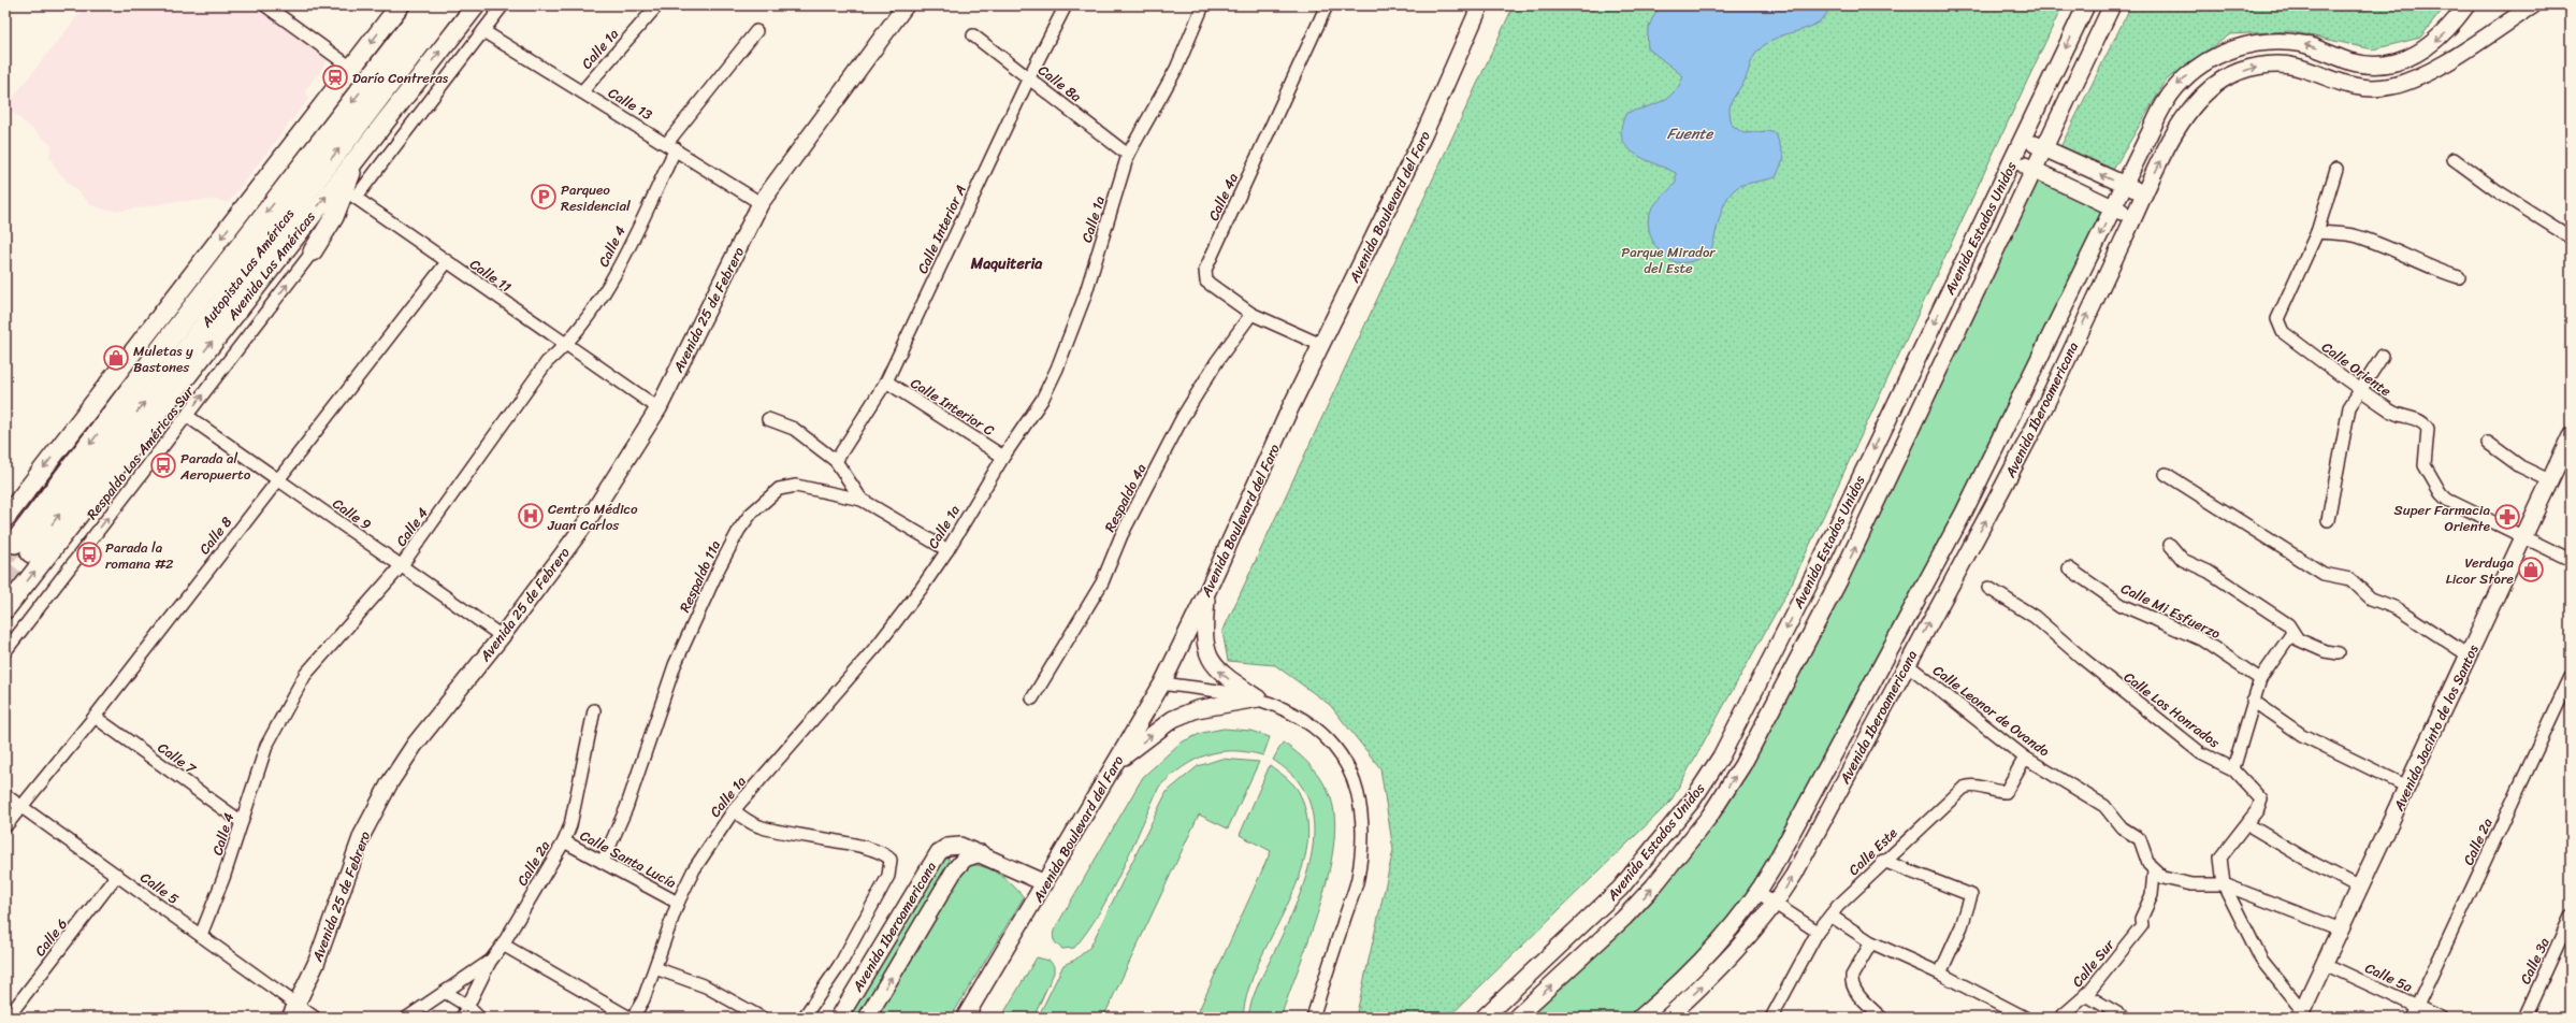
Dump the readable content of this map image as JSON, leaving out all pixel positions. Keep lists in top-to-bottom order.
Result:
{
  "streets": {
    "highway": ["Autopista Las Américas"],
    "main road": ["Avenida Las Américas"],
    "street": [
      "Calle 1a",
      "Calle 8a",
      "Calle 13",
      "Calle 4a",
      "Avenida Boulevard del Faro",
      "Avenida Estados Unidos",
      "Calle Interior A",
      "Calle 4",
      "Calle 11",
      "Avenida 25 de Febrero",
      "Calle Oriente",
      "Calle Interior C",
      "Avenida Iberoamericana",
      "Respaldo Las Américas Sur",
      "Respaldo 4a",
      "Calle 9",
      "Calle 8",
      "Respaldo 11a",
      "Calle Mi Esfuerzo",
      "Calle Los Honrados",
      "Calle Leonor de Ovando",
      "Avenida Jacinto de los Santos",
      "Calle 7",
      "Calle 2a",
      "Calle Este",
      "Calle Santa Lucía",
      "Calle 5",
      "Calle 6",
      "Calle 3a",
      "Calle Sur",
      "Calle 5a"
    ]
  },
  "crossings": [
    ["Calle 1a", "Calle 8a"],
    ["Calle 1a", "Calle 13"],
    ["Calle 1a", "Calle Interior C"],
    ["Calle 1a", "Respaldo 11a"],
    ["Calle 1a", "Calle Santa Lucía"],
    ["Calle 8a", "Calle Interior A"],
    ["Calle 13", "Calle 4"],
    ["Calle 13", "Avenida 25 de Febrero"],
    ["Calle 4a", "Avenida Boulevard del Faro"],
    ["Calle 4a", "Respaldo 4a"],
    ["Avenida Boulevard del Faro", "Avenida Iberoamericana"],
    ["Calle Interior A", "Calle Interior C"],
    ["Calle 4", "Calle 11"],
    ["Calle 4", "Calle 9"],
    ["Calle 4", "Calle 7"],
    ["Calle 4", "Calle 5"],
    ["Calle 11", "Avenida 25 de Febrero"],
    ["Calle 11", "Calle 8"],
    ["Avenida 25 de Febrero", "Calle 9"],
    ["Avenida 25 de Febrero", "Calle 5"],
    ["Calle Oriente", "Avenida Jacinto de los Santos"],
    ["Avenida Iberoamericana", "Calle Leonor de Ovando"],
    ["Respaldo Las Américas Sur", "Calle 9"],
    ["Calle 9", "Calle 8"],
    ["Calle 8", "Calle 7"],
    ["Calle 8", "Calle 5"],
    ["Respaldo 11a", "Calle Santa Lucía"],
    ["Calle Los Honrados", "Avenida Jacinto de los Santos"],
    ["Calle Leonor de Ovando", "Calle Este"],
    ["Calle Leonor de Ovando", "Calle Sur"],
    ["Avenida Jacinto de los Santos", "Calle 5a"],
    ["Calle 2a", "Calle Santa Lucía"],
    ["Calle 2a", "Calle 5a"],
    ["Calle 5", "Calle 6"]
  ],
  "one_way": ["Respaldo Las Américas Sur"],
  "districts": ["Maquiteria"],
  "water": ["Fuente"],
  "parks": ["Parque Mirador del Este"],
  "places": {
    "station": ["Darío Contreras"],
    "parking": ["Parqueo Residencial"],
    "shop": ["Muletas y Bastones", "Verduga Licor Store"],
    "bus stop": ["Parada al Aeropuerto", "Parada la romana #2"],
    "hospital": ["Centro Médico Juan Carlos"],
    "pharmacy": ["Super Farmacia Oriente"]
  }
}
